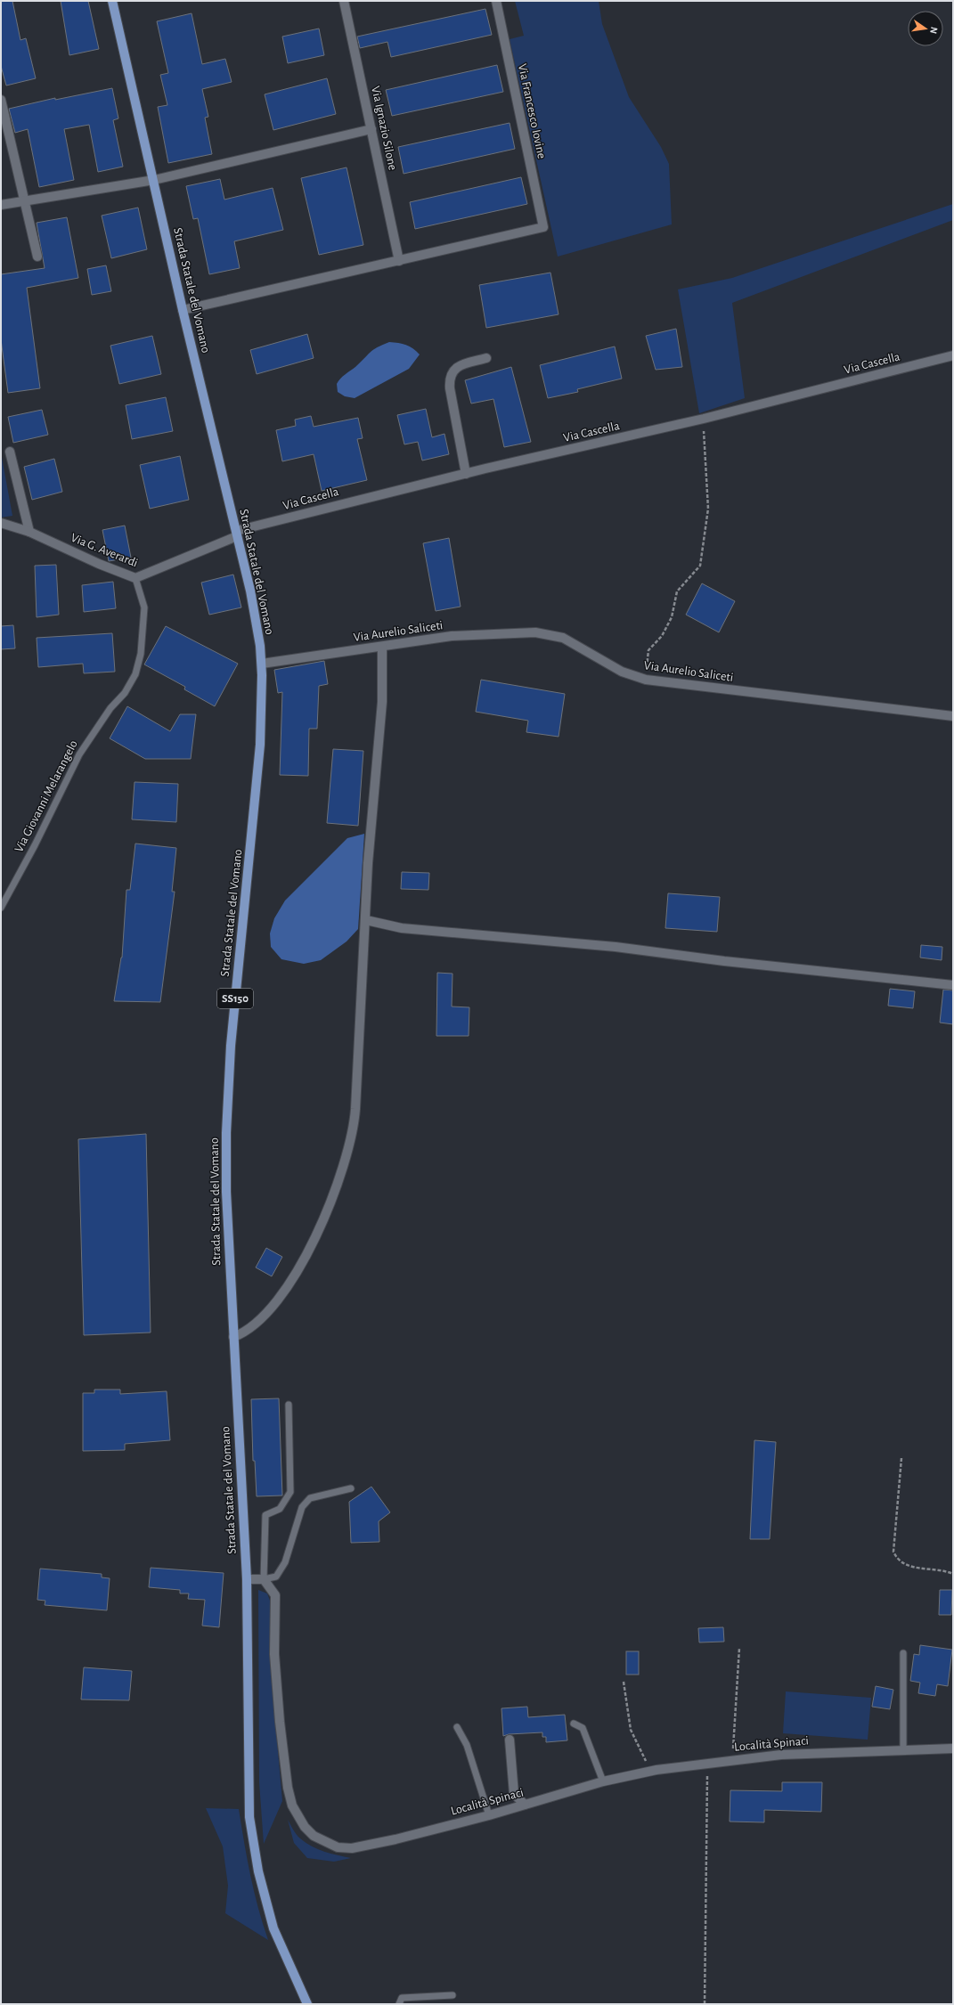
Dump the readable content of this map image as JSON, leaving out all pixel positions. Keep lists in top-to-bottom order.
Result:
{
  "streets": {
    "main road": ["Strada Statale del Vomano", "SS150"],
    "street": [
      "Via Francesco Iovine",
      "Via Ignazio Silone",
      "Via Cascella",
      "Via G. Averardi",
      "Via Aurelio Saliceti",
      "Località Spinaci"
    ],
    "lane": ["Via Giovanni Melarangelo"]
  },
  "crossings": [
    ["Via Francesco Iovine", "Via Ignazio Silone"],
    ["Strada Statale del Vomano", "Via Cascella"],
    ["Strada Statale del Vomano", "Via G. Averardi"],
    ["Strada Statale del Vomano", "Via Aurelio Saliceti"],
    ["Via Cascella", "Via G. Averardi"],
    ["Via G. Averardi", "Via Giovanni Melarangelo"]
  ],
  "north": "right"
}
